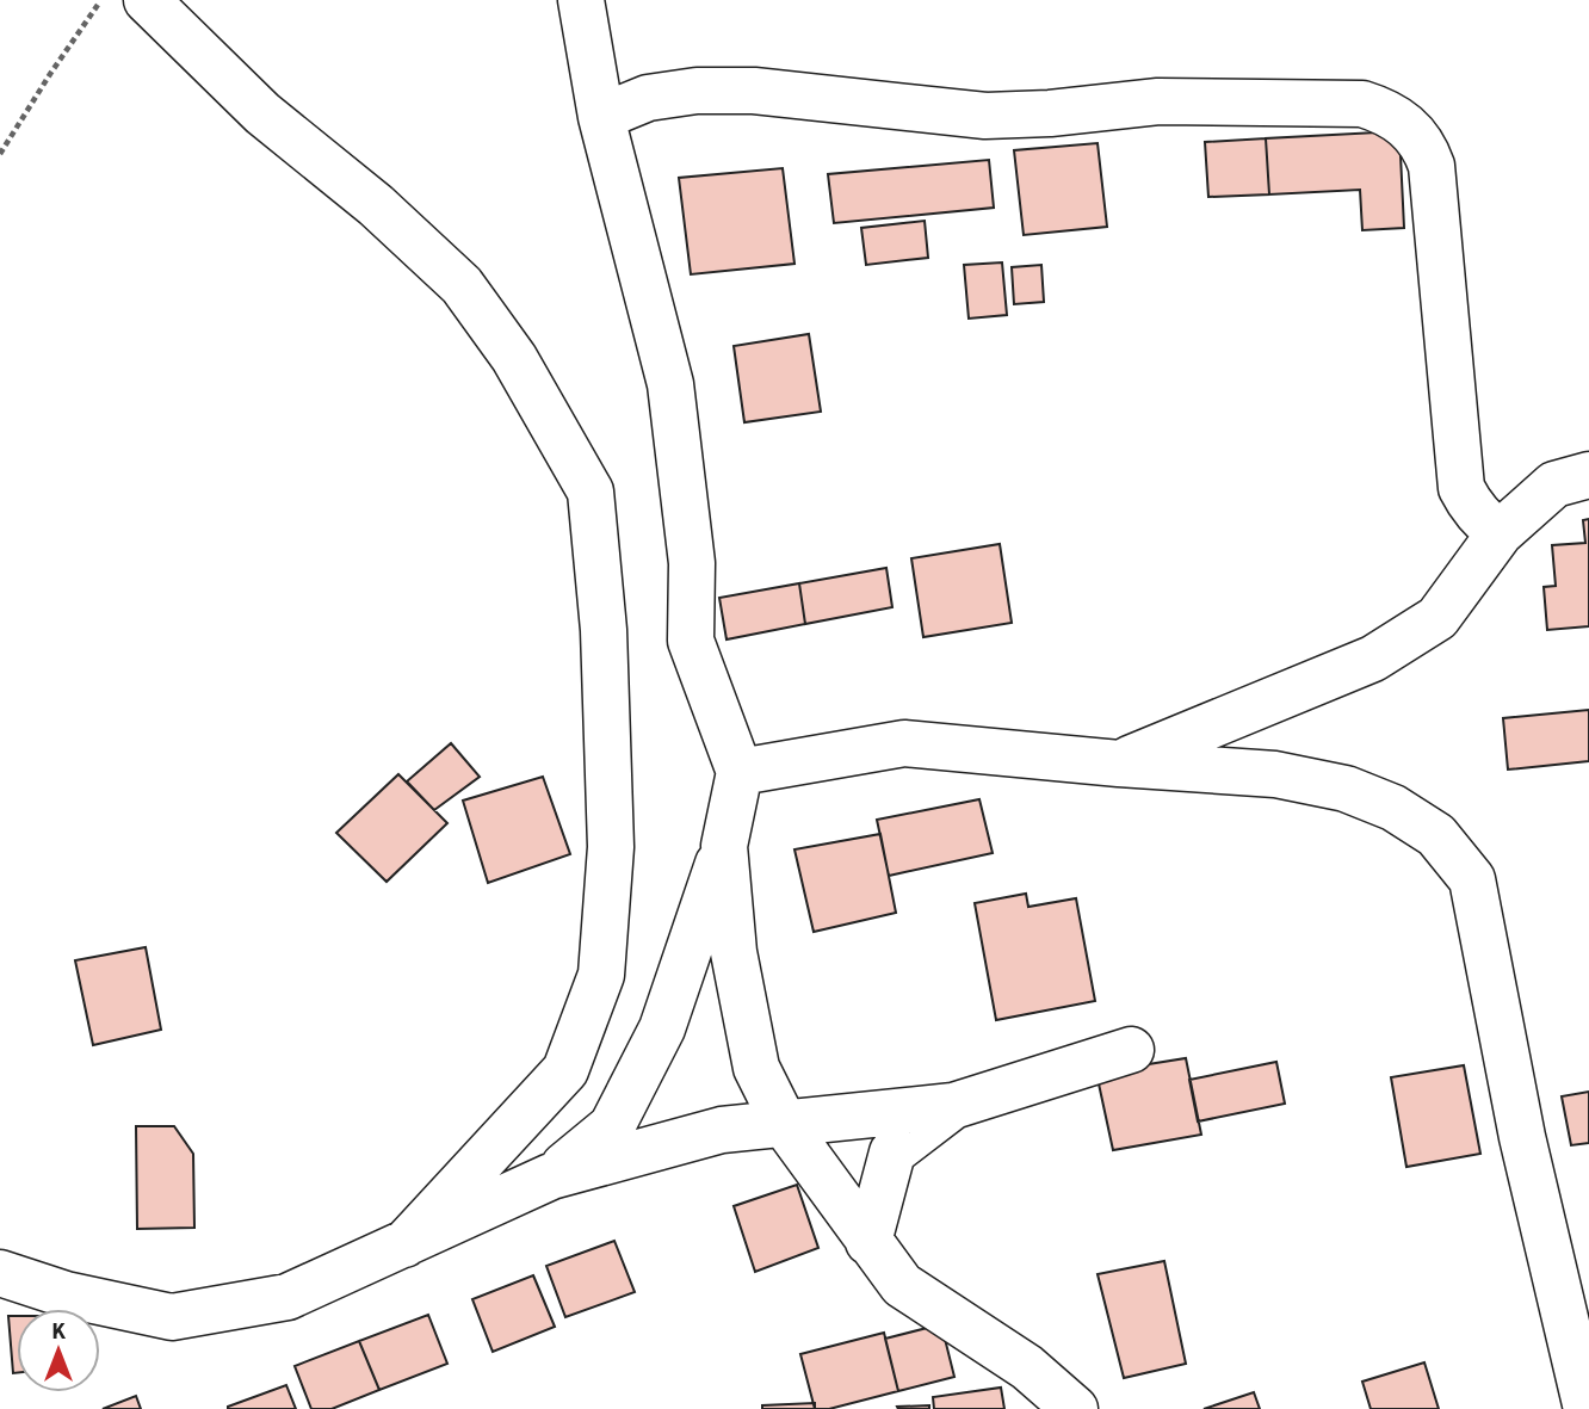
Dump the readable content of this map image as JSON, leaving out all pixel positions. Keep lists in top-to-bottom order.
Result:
{
  "north": "top"
}
